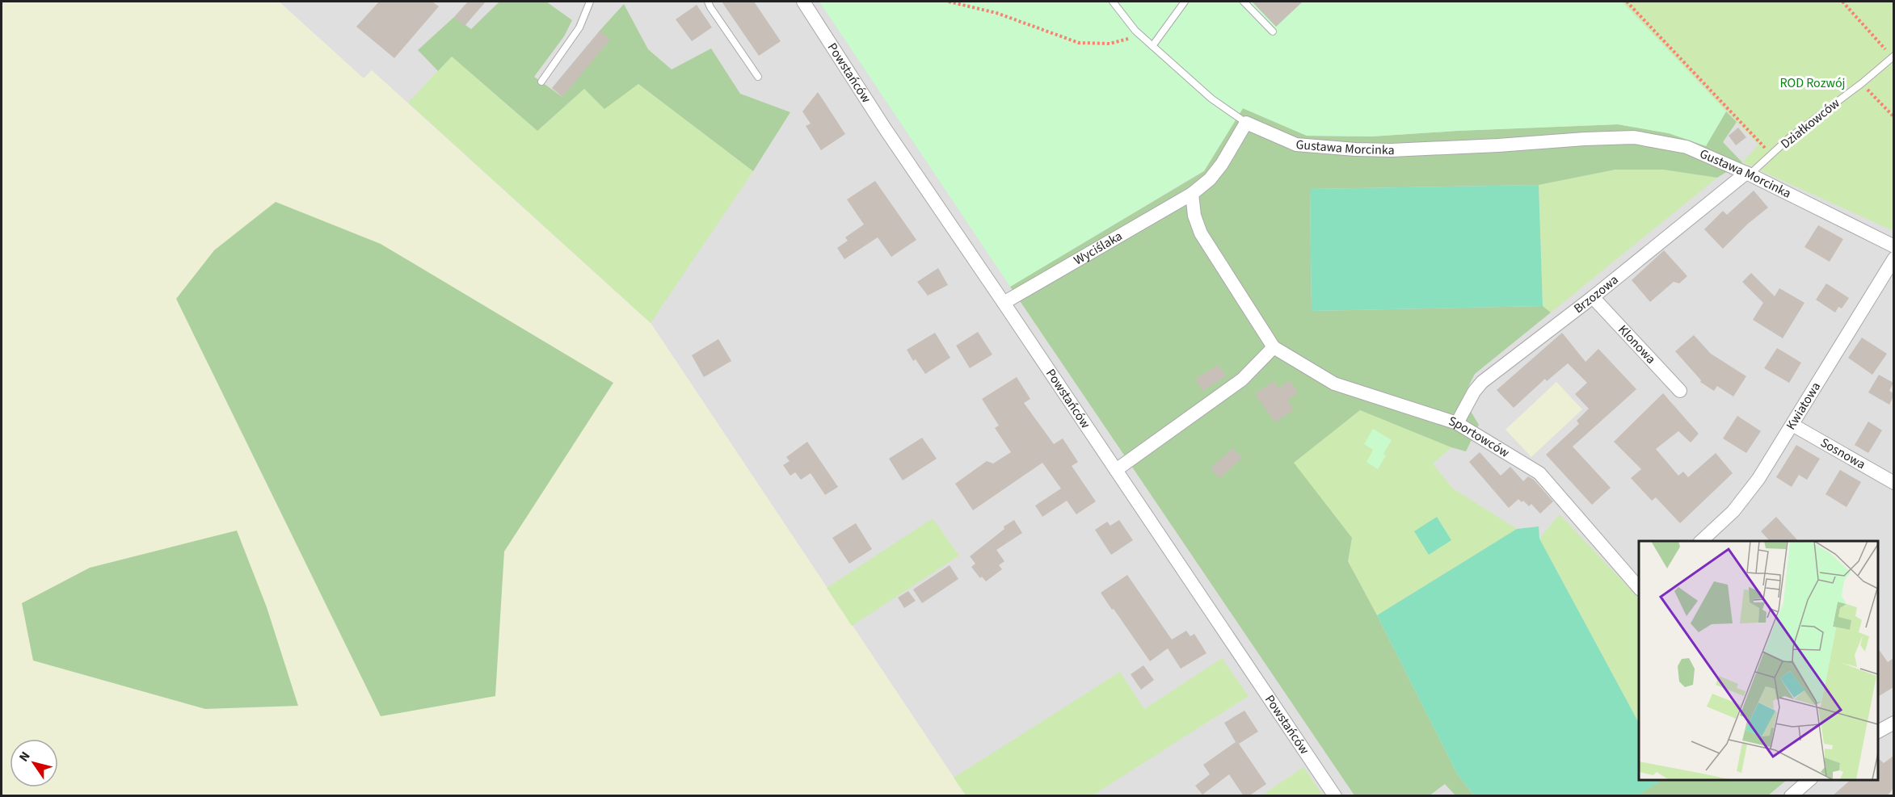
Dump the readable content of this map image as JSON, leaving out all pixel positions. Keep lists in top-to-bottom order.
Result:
{
  "streets": {
    "street": [
      "Powstańców",
      "Gustawa Morcinka",
      "Wyciślaka",
      "Brzozowa",
      "Klonowa",
      "Kwiatowa",
      "Sportowców",
      "Sosnowa"
    ],
    "lane": ["Działkowców"]
  },
  "crossings": [
    ["Powstańców", "Wyciślaka"],
    ["Działkowców", "Gustawa Morcinka"],
    ["Działkowców", "Brzozowa"],
    ["Gustawa Morcinka", "Brzozowa"],
    ["Brzozowa", "Klonowa"],
    ["Brzozowa", "Sportowców"],
    ["Kwiatowa", "Sosnowa"]
  ],
  "parks": ["ROD Rozwój"],
  "north": "top left"
}
